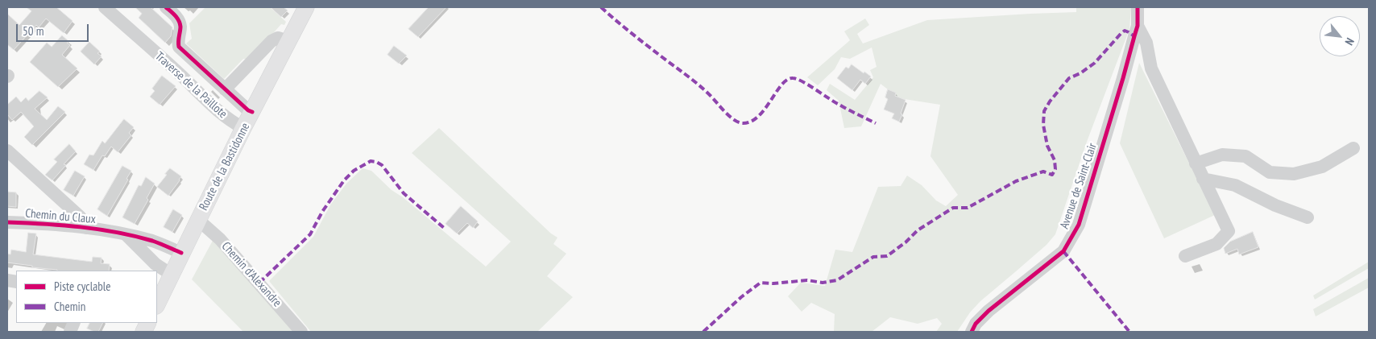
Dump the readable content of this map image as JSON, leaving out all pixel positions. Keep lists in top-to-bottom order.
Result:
{
  "streets": {
    "main road": ["Route de la Bastidonne"],
    "street": [
      "Traverse de la Paillote",
      "Avenue de Saint-Clair",
      "Chemin du Claux",
      "Chemin d'Alexandre"
    ]
  },
  "crossings": [
    ["Traverse de la Paillote", "Route de la Bastidonne"],
    ["Route de la Bastidonne", "Chemin du Claux"],
    ["Route de la Bastidonne", "Chemin d'Alexandre"]
  ],
  "legend": ["Piste cyclable", "Chemin"],
  "scale_bar": "50 m",
  "north": "bottom right"
}
